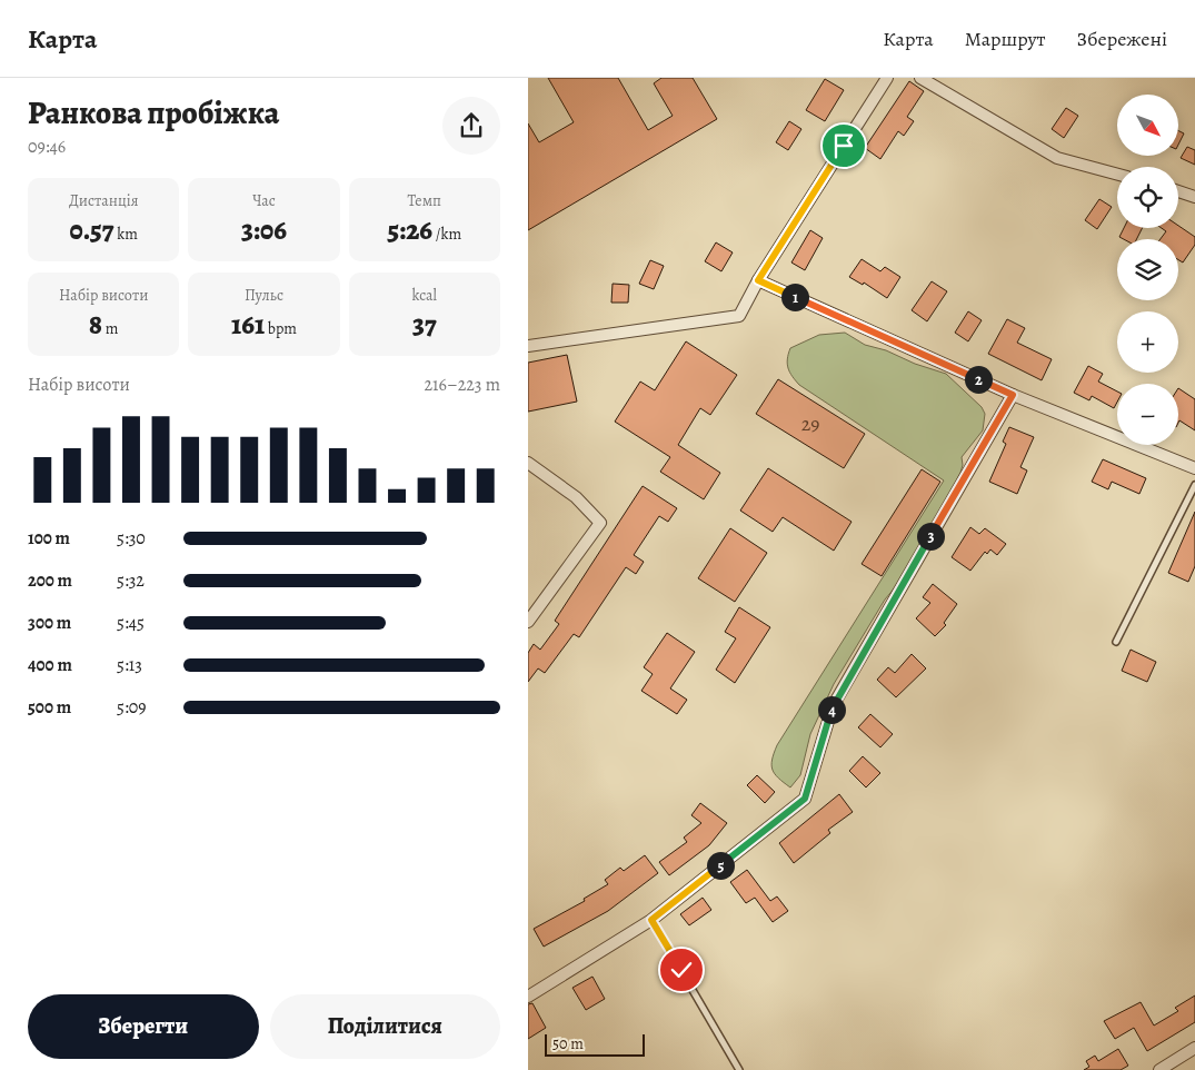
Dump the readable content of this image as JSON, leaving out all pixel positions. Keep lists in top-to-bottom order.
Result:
{
  "house_numbers": ["29"],
  "scale_bar": "50 m",
  "north": "bottom right",
  "page": {
    "header": "Карта",
    "nav": ["Карта", "Маршрут", "Збережені"],
    "heading": ["Ранкова пробіжка", "09:46"],
    "map_buttons": ["+", "−"],
    "stats": [
      ["Дистанція", "0.57 km"],
      ["Час", "3:06"],
      ["Темп", "5:26 /km"],
      ["Набір висоти", "8 m"],
      ["Пульс", "161 bpm"],
      ["kcal", "37"]
    ],
    "pins": [
      "1",
      "2",
      "3",
      "4",
      "5"
    ],
    "chart": ["Набір висоти", "216–223 m"],
    "list": [
      {
        "name": "100 m",
        "note": "5:30"
      },
      {
        "name": "200 m",
        "note": "5:32"
      },
      {
        "name": "300 m",
        "note": "5:45"
      },
      {
        "name": "400 m",
        "note": "5:13"
      },
      {
        "name": "500 m",
        "note": "5:09"
      }
    ],
    "buttons": ["Зберегти", "Поділитися"],
    "scale": "50 m"
  }
}
